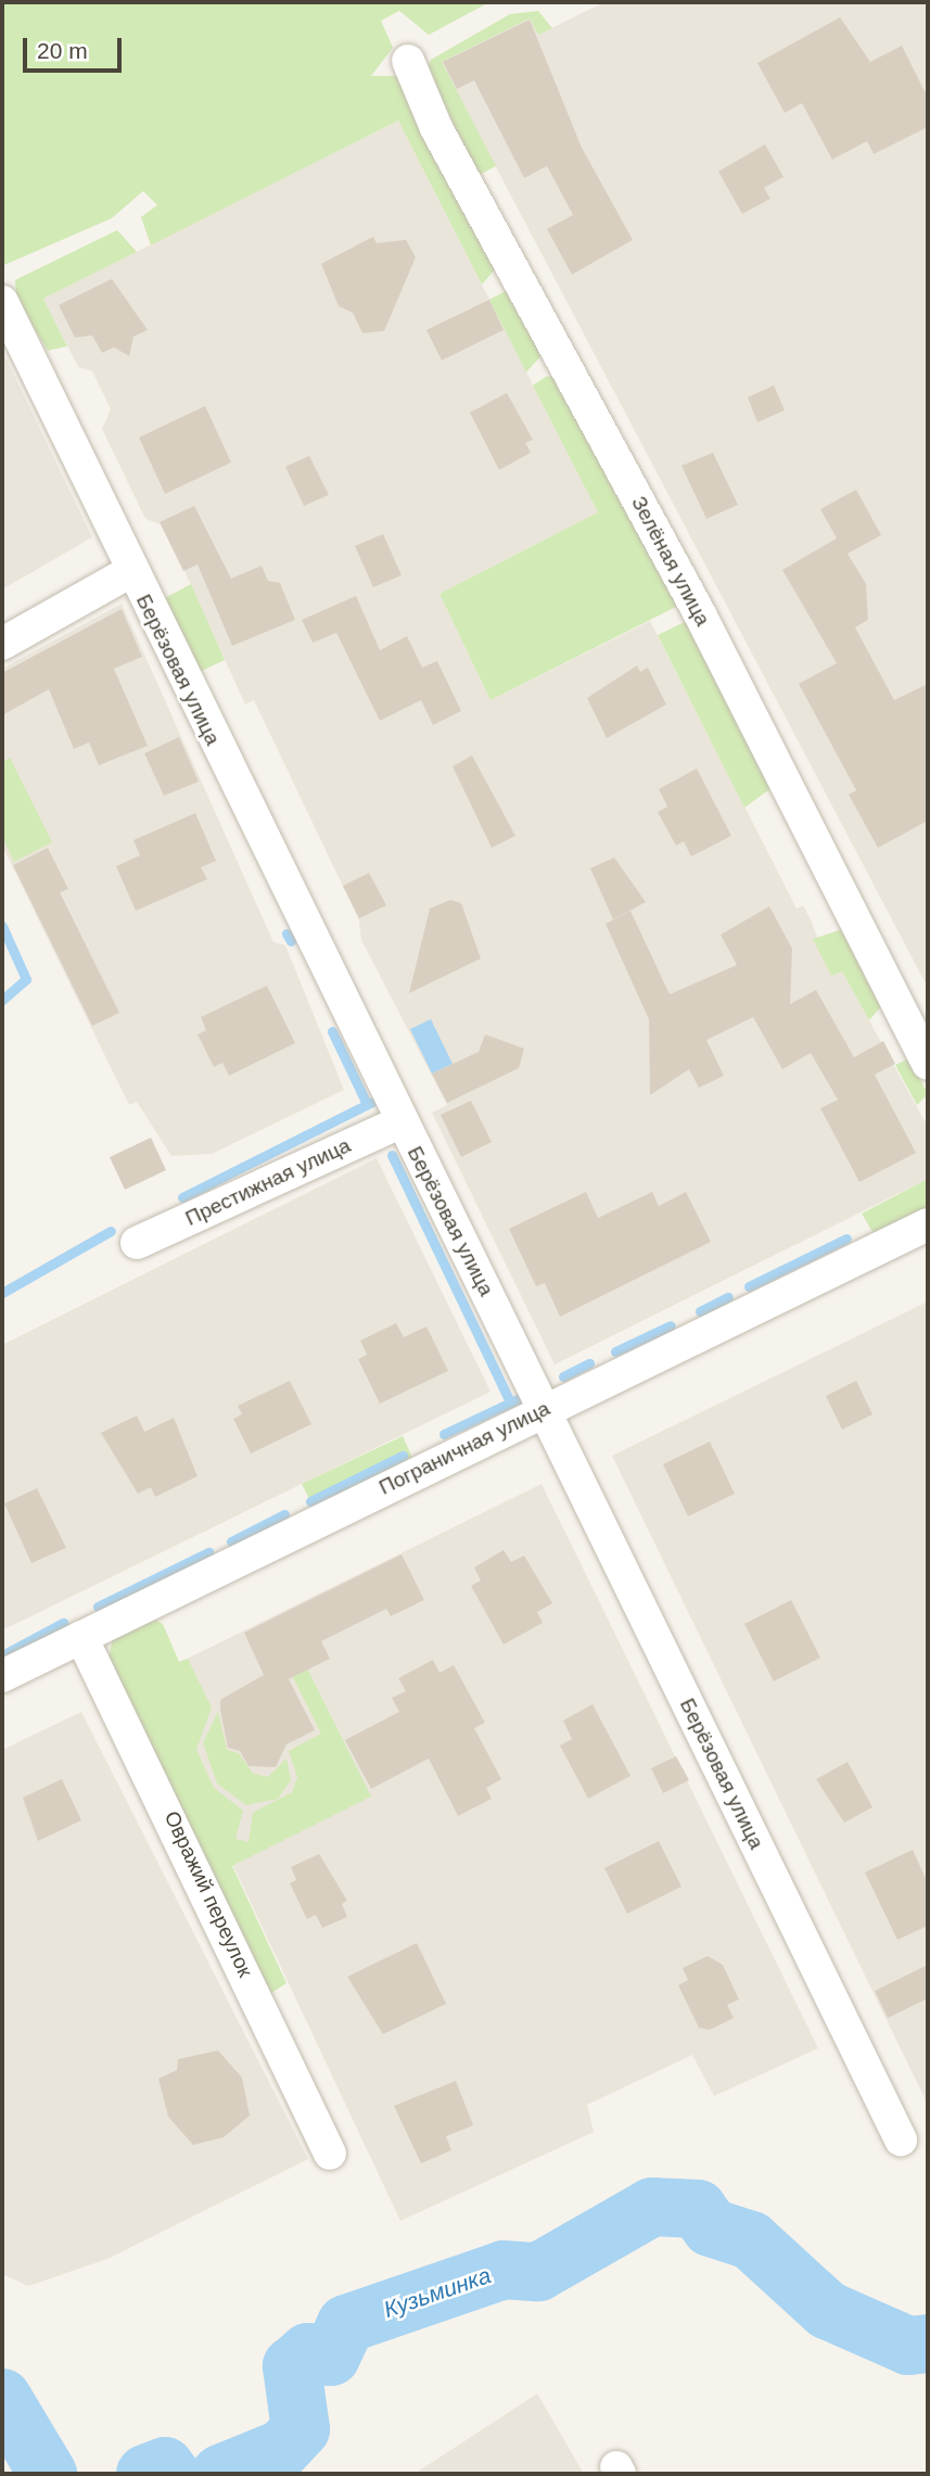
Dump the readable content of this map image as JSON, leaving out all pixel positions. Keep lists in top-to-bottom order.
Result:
{
  "streets": {
    "street": [
      "Зелёная улица",
      "Берёзовая улица",
      "Престижная улица",
      "Пограничная улица",
      "Овражий переулок"
    ]
  },
  "crossings": [
    ["Берёзовая улица", "Престижная улица"],
    ["Берёзовая улица", "Пограничная улица"],
    ["Пограничная улица", "Овражий переулок"]
  ],
  "water": ["Кузьминка"],
  "scale_bar": "20 m"
}
